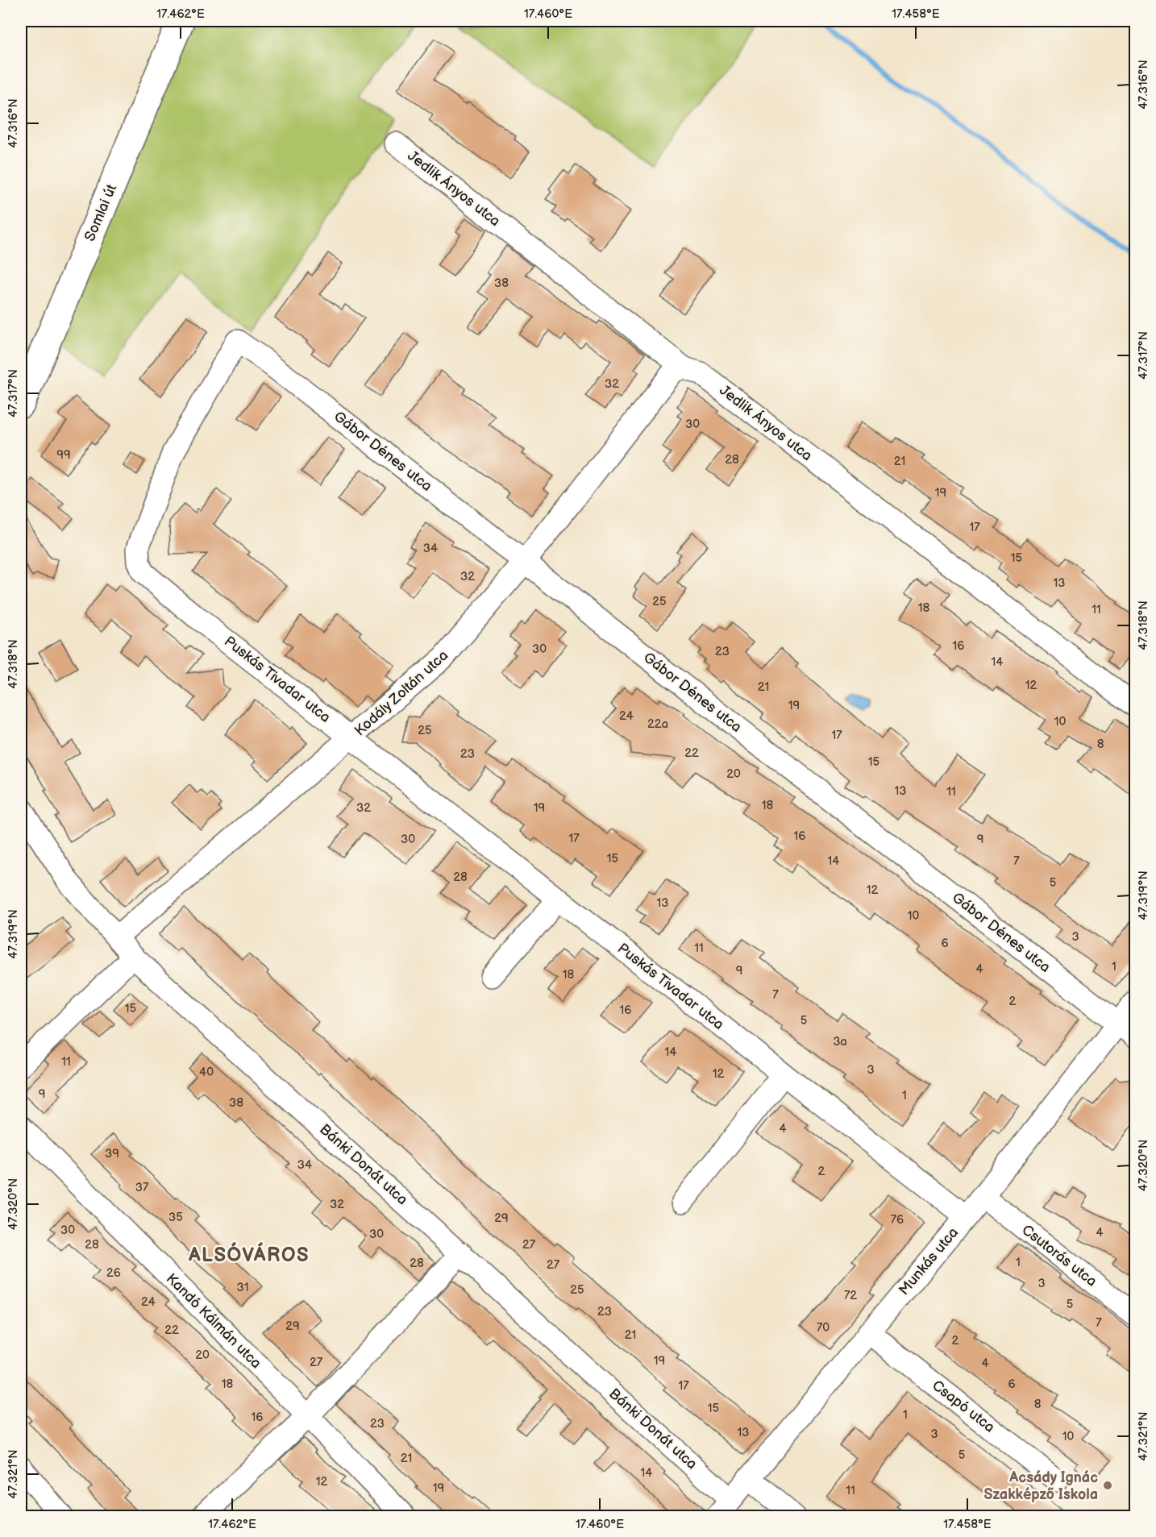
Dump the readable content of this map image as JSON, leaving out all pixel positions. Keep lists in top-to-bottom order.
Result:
{
  "streets": {
    "main road": ["Somlai út"],
    "street": [
      "Jedlik Ányos utca",
      "Gábor Dénes utca",
      "Puskás Tivadar utca",
      "Kodály Zoltán utca",
      "Bánki Donát utca",
      "Csutorás utca",
      "Munkás utca",
      "Kandó Kálmán utca",
      "Csapó utca"
    ]
  },
  "crossings": [
    ["Jedlik Ányos utca", "Kodály Zoltán utca"],
    ["Gábor Dénes utca", "Puskás Tivadar utca"],
    ["Gábor Dénes utca", "Kodály Zoltán utca"],
    ["Gábor Dénes utca", "Munkás utca"],
    ["Puskás Tivadar utca", "Kodály Zoltán utca"],
    ["Puskás Tivadar utca", "Munkás utca"],
    ["Kodály Zoltán utca", "Bánki Donát utca"],
    ["Bánki Donát utca", "Munkás utca"],
    ["Csutorás utca", "Munkás utca"],
    ["Munkás utca", "Csapó utca"]
  ],
  "districts": ["ALSÓVÁROS"],
  "places": ["Acsády Ignác Szakképző Iskola"],
  "house_numbers": [
    "38",
    "32",
    "30",
    "99",
    "28",
    "21",
    "19",
    "17",
    "34",
    "15",
    "32",
    "13",
    "25",
    "18",
    "11",
    "16",
    "30",
    "23",
    "14",
    "12",
    "21",
    "19",
    "24",
    "10",
    "22a",
    "25",
    "17",
    "8",
    "22",
    "23",
    "15",
    "20",
    "13",
    "11",
    "18",
    "32",
    "19",
    "16",
    "17",
    "30",
    "9",
    "15",
    "14",
    "7",
    "28",
    "5",
    "12",
    "13",
    "10",
    "3",
    "6",
    "11",
    "1",
    "4",
    "9",
    "18",
    "7",
    "2",
    "15",
    "16",
    "5",
    "3a",
    "14",
    "11",
    "3",
    "40",
    "12",
    "9",
    "1",
    "38",
    "4",
    "39",
    "34",
    "2",
    "37",
    "32",
    "35",
    "29",
    "76",
    "30",
    "4",
    "30",
    "28",
    "27",
    "1",
    "28",
    "27",
    "26",
    "3",
    "31",
    "25",
    "72",
    "24",
    "5",
    "23",
    "7",
    "29",
    "70",
    "22",
    "21",
    "2",
    "20",
    "19",
    "27",
    "4",
    "18",
    "6",
    "17",
    "8",
    "15",
    "1",
    "16",
    "23",
    "13",
    "3",
    "10",
    "5",
    "21",
    "14",
    "12",
    "19",
    "11"
  ],
  "coordinates": [
    "17.462°E",
    "17.460°E",
    "17.458°E",
    "47.316°N",
    "47.317°N",
    "47.318°N",
    "47.319°N",
    "47.320°N",
    "47.321°N"
  ]
}
